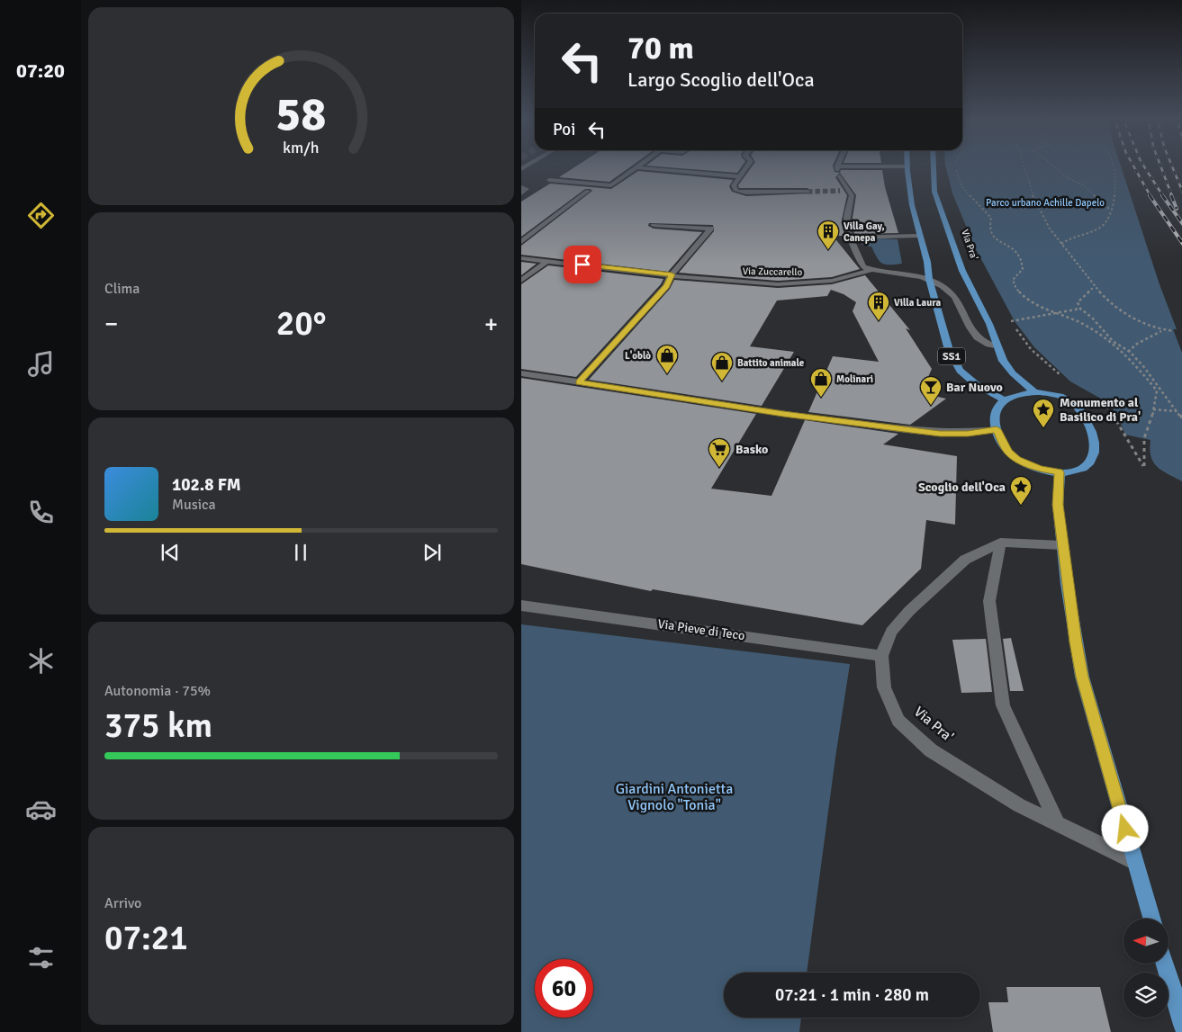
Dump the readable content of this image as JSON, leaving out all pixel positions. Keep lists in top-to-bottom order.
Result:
{
  "streets": {
    "main road": ["Via Pra'", "SS1"],
    "street": ["Via Zuccarello", "Via Pieve di Teco"]
  },
  "crossings": [
    ["Via Pra'", "SS1"],
    ["Via Pra'", "Via Pieve di Teco"]
  ],
  "parks": ["Parco urbano Achille Dapelo", "Giardini Antonietta Vignolo \"Tonia\""],
  "places": {
    "building": ["Villa Gay, Canepa", "Villa Laura"],
    "shop": ["L'oblò", "Battito animale", "Molinari"],
    "bar": ["Bar Nuovo"],
    "place": ["Monumento al Basilico di Pra'", "Scoglio dell'Oca"],
    "supermarket": ["Basko"]
  },
  "north": "left",
  "page": {
    "tabs": "07:20",
    "turn": ["70 m", "Largo Scoglio dell'Oca"],
    "then": "Poi",
    "tile": [
      "Clima",
      ["Autonomia · 75%", "375 km"],
      ["Arrivo", "07:21"]
    ],
    "heat": ["−", "20°", "+"],
    "song": ["102.8 FM", "Musica"],
    "limit": "60",
    "trip": "07:21 · 1 min · 280 m",
    "gauge": ["58", "km/h"]
  }
}
